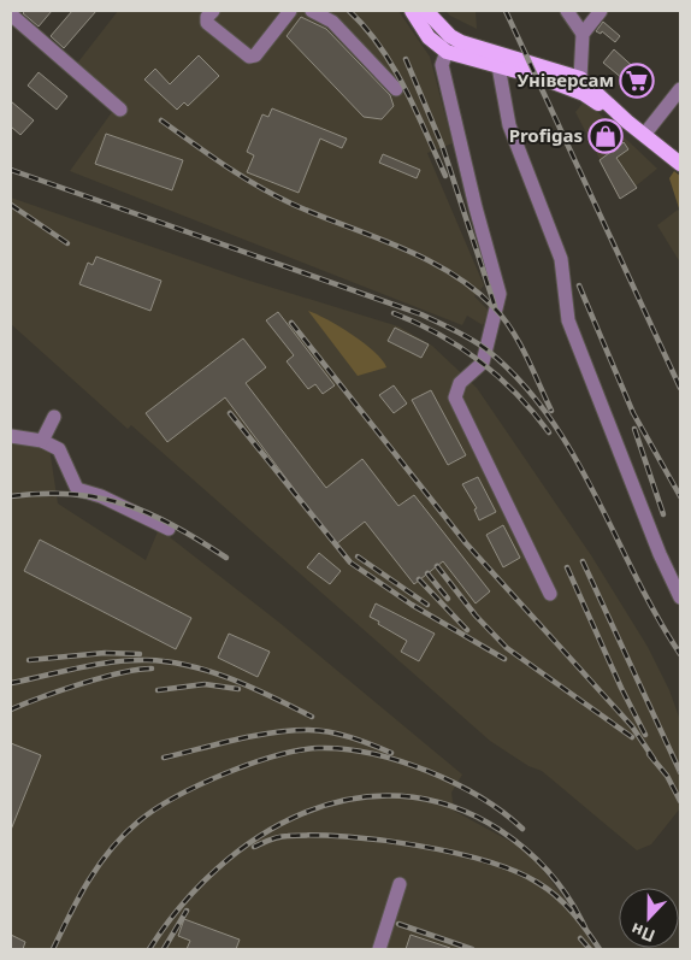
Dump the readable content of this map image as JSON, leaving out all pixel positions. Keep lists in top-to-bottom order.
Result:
{
  "places": {
    "supermarket": ["Універсам"],
    "shop": ["Profigas"]
  },
  "north": "bottom"
}
